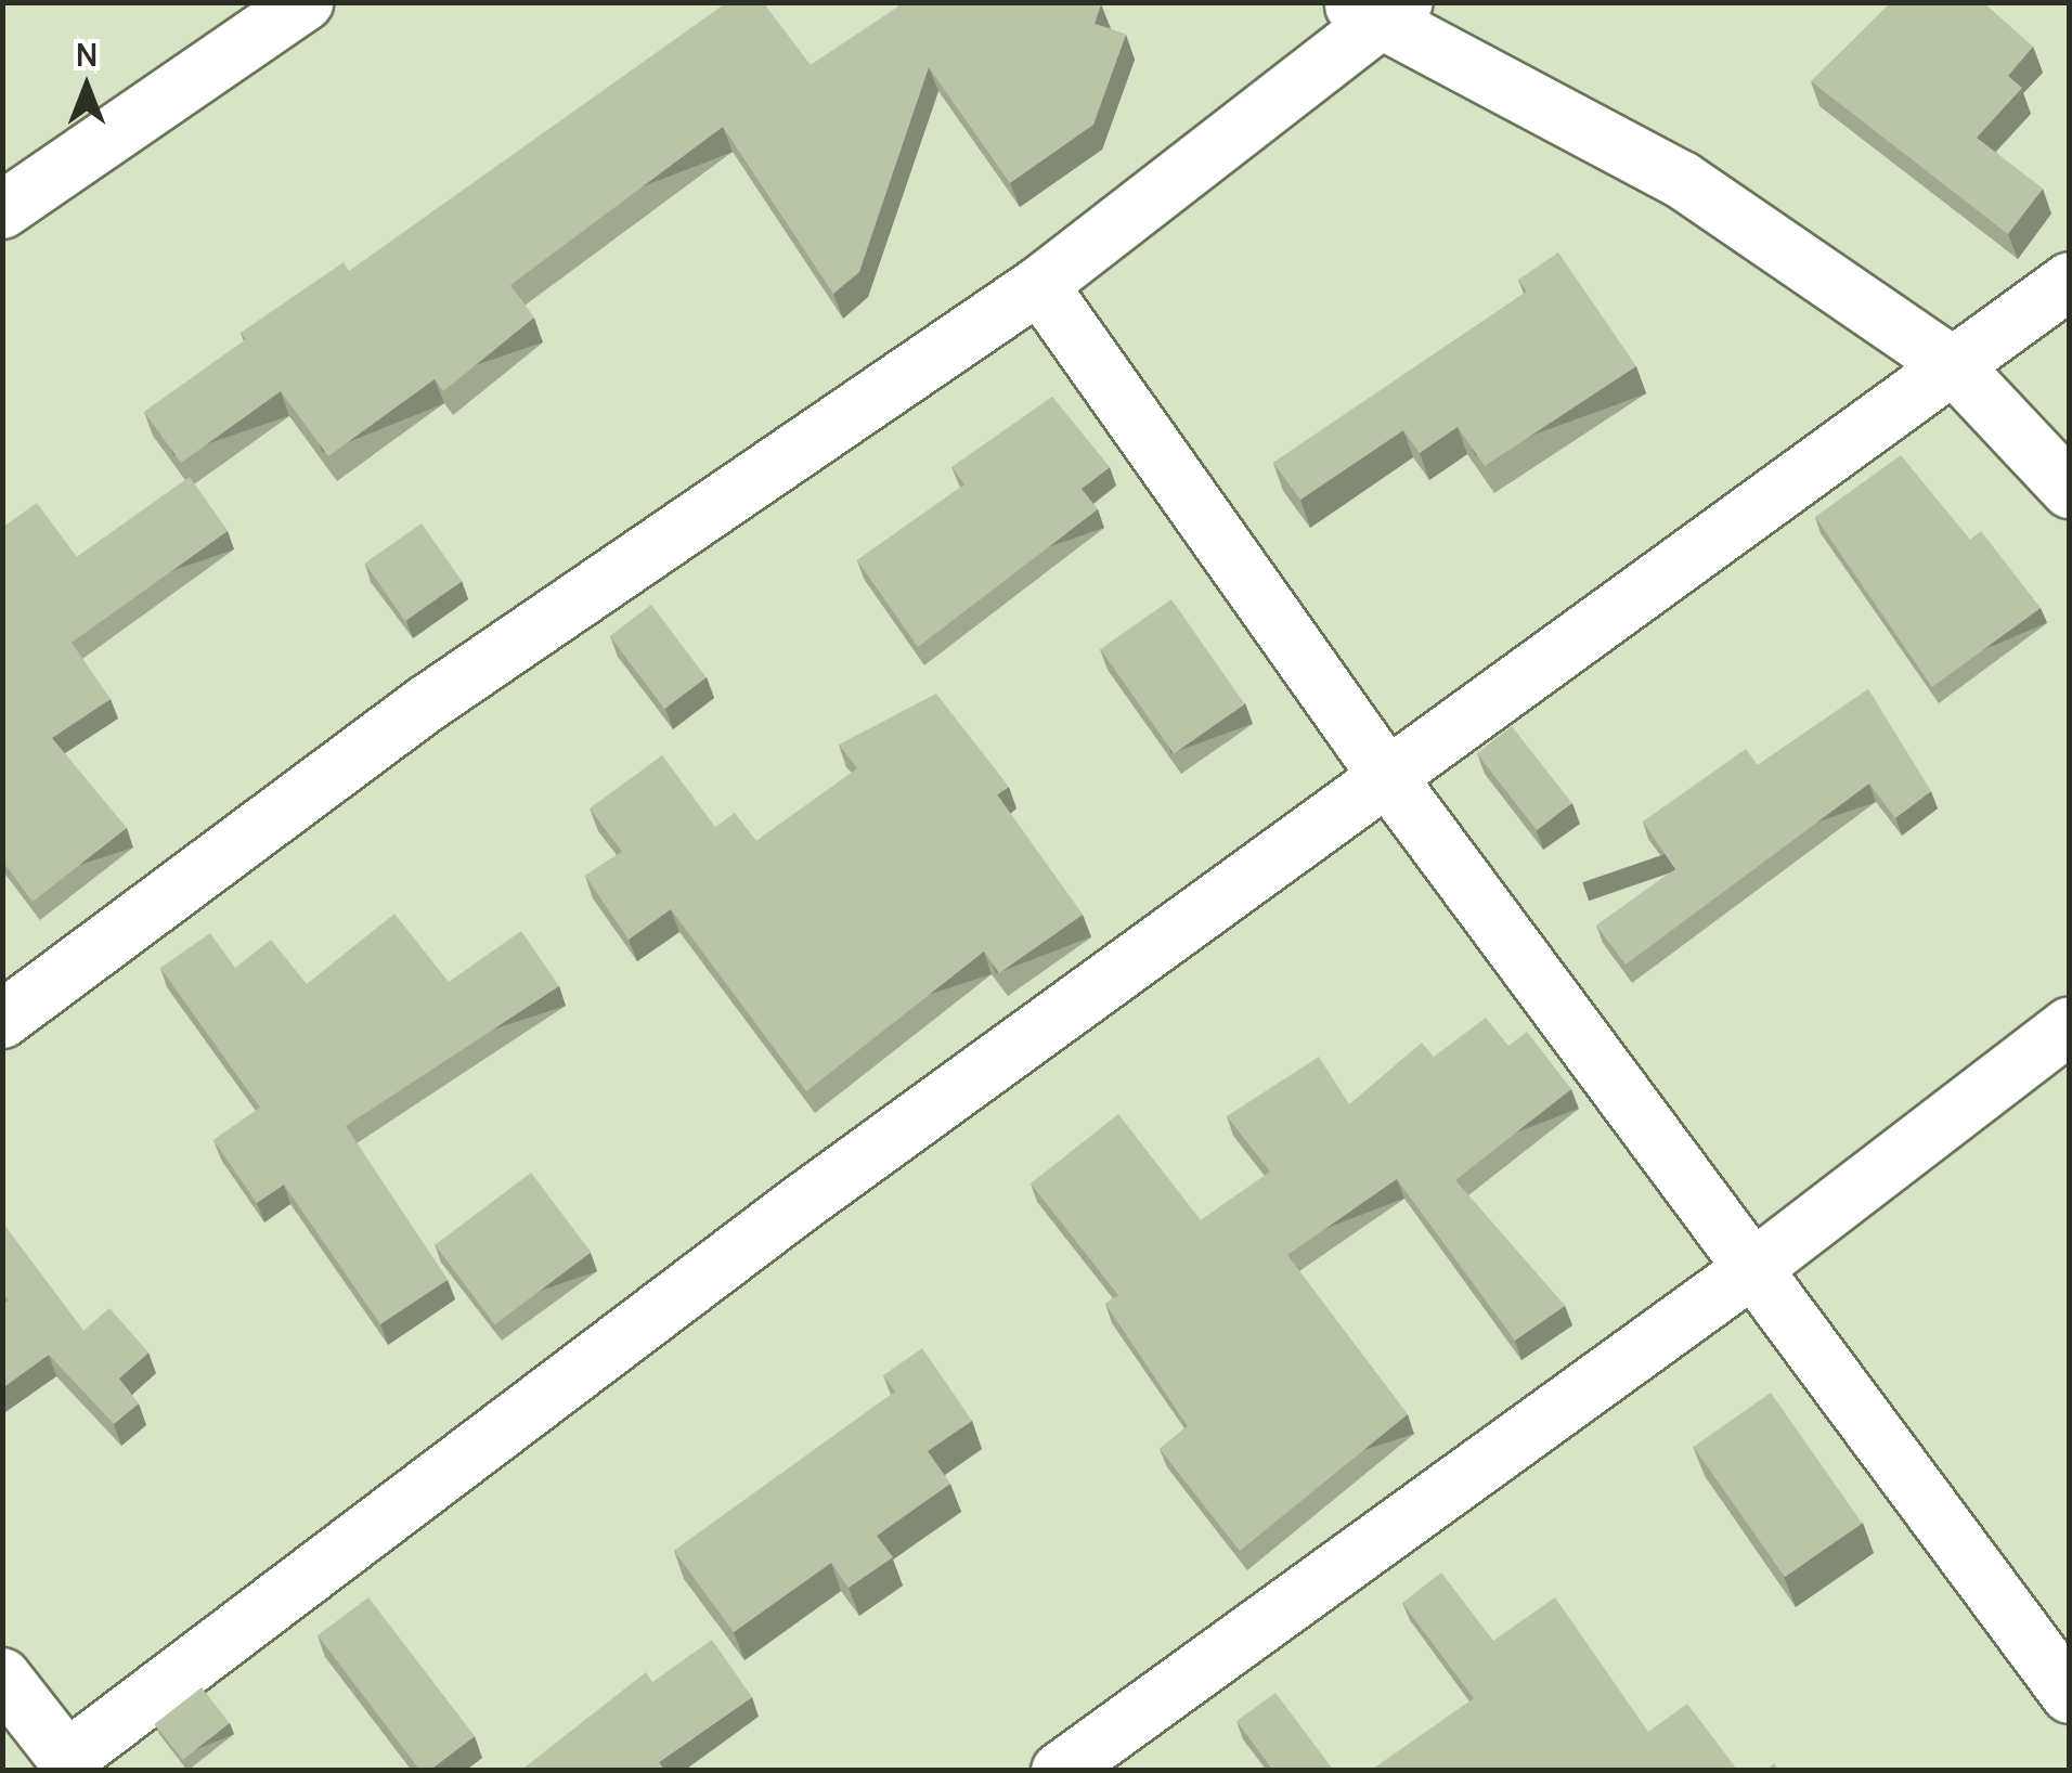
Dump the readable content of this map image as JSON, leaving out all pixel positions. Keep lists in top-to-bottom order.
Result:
{
  "north": "top"
}
